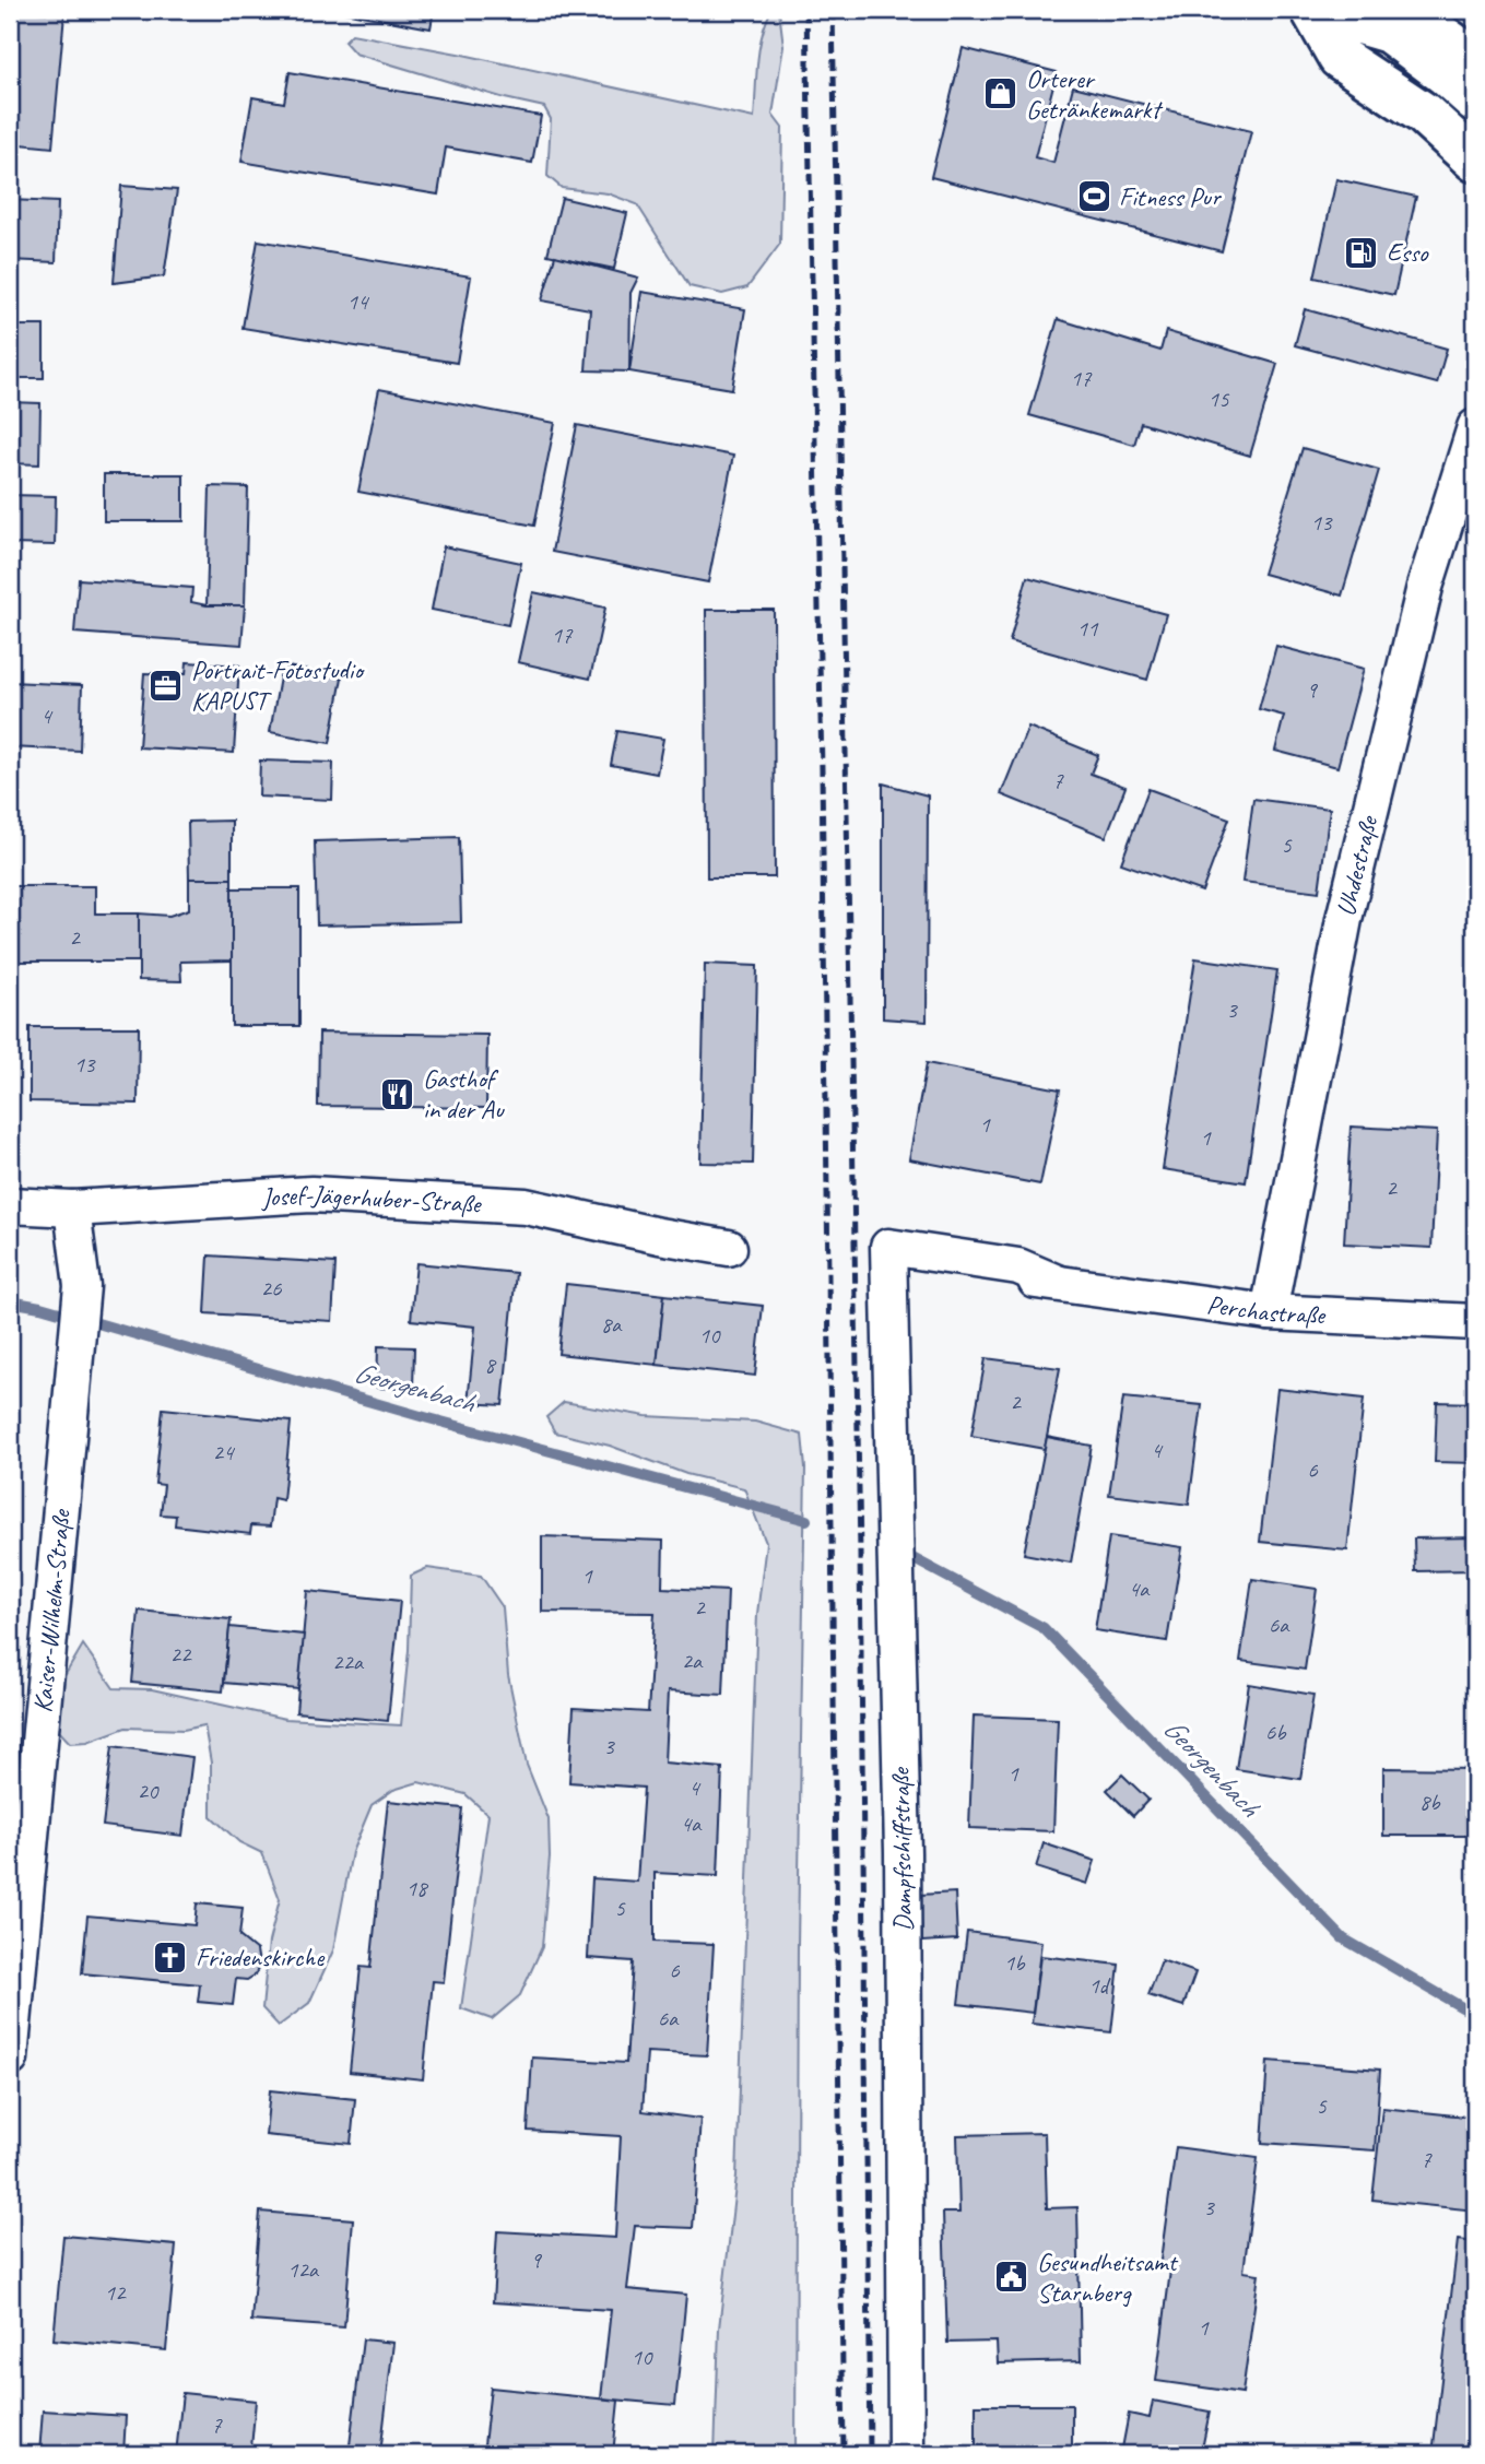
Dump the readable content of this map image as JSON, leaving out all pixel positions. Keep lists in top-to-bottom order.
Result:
{
  "streets": {
    "street": [
      "Uhdestraße",
      "Josef-Jägerhuber-Straße",
      "Perchastraße",
      "Kaiser-Wilhelm-Straße",
      "Dampfschiffstraße"
    ]
  },
  "crossings": [
    ["Uhdestraße", "Perchastraße"],
    ["Josef-Jägerhuber-Straße", "Kaiser-Wilhelm-Straße"],
    ["Perchastraße", "Dampfschiffstraße"]
  ],
  "water": ["Georgenbach"],
  "places": {
    "shop": ["Orterer Getränkemarkt"],
    "sports": ["Fitness Pur"],
    "fuel station": ["Esso"],
    "office": ["Portrait-Fotostudio KAPUST"],
    "restaurant": ["Gasthof in der Au"],
    "church": ["Friedenskirche"],
    "public building": ["Gesundheitsamt Starnberg"]
  },
  "house_numbers": [
    "14",
    "17",
    "15",
    "13",
    "11",
    "17",
    "9",
    "4",
    "7",
    "5",
    "2",
    "3",
    "13",
    "1",
    "1",
    "2",
    "26",
    "8a",
    "10",
    "8",
    "2",
    "4",
    "24",
    "6",
    "1",
    "4a",
    "2",
    "6a",
    "22",
    "2a",
    "22a",
    "6b",
    "3",
    "1",
    "4",
    "20",
    "8b",
    "4a",
    "18",
    "5",
    "1b",
    "6",
    "1d",
    "6a",
    "5",
    "7",
    "3",
    "9",
    "12a",
    "12",
    "1",
    "10",
    "7"
  ]
}
